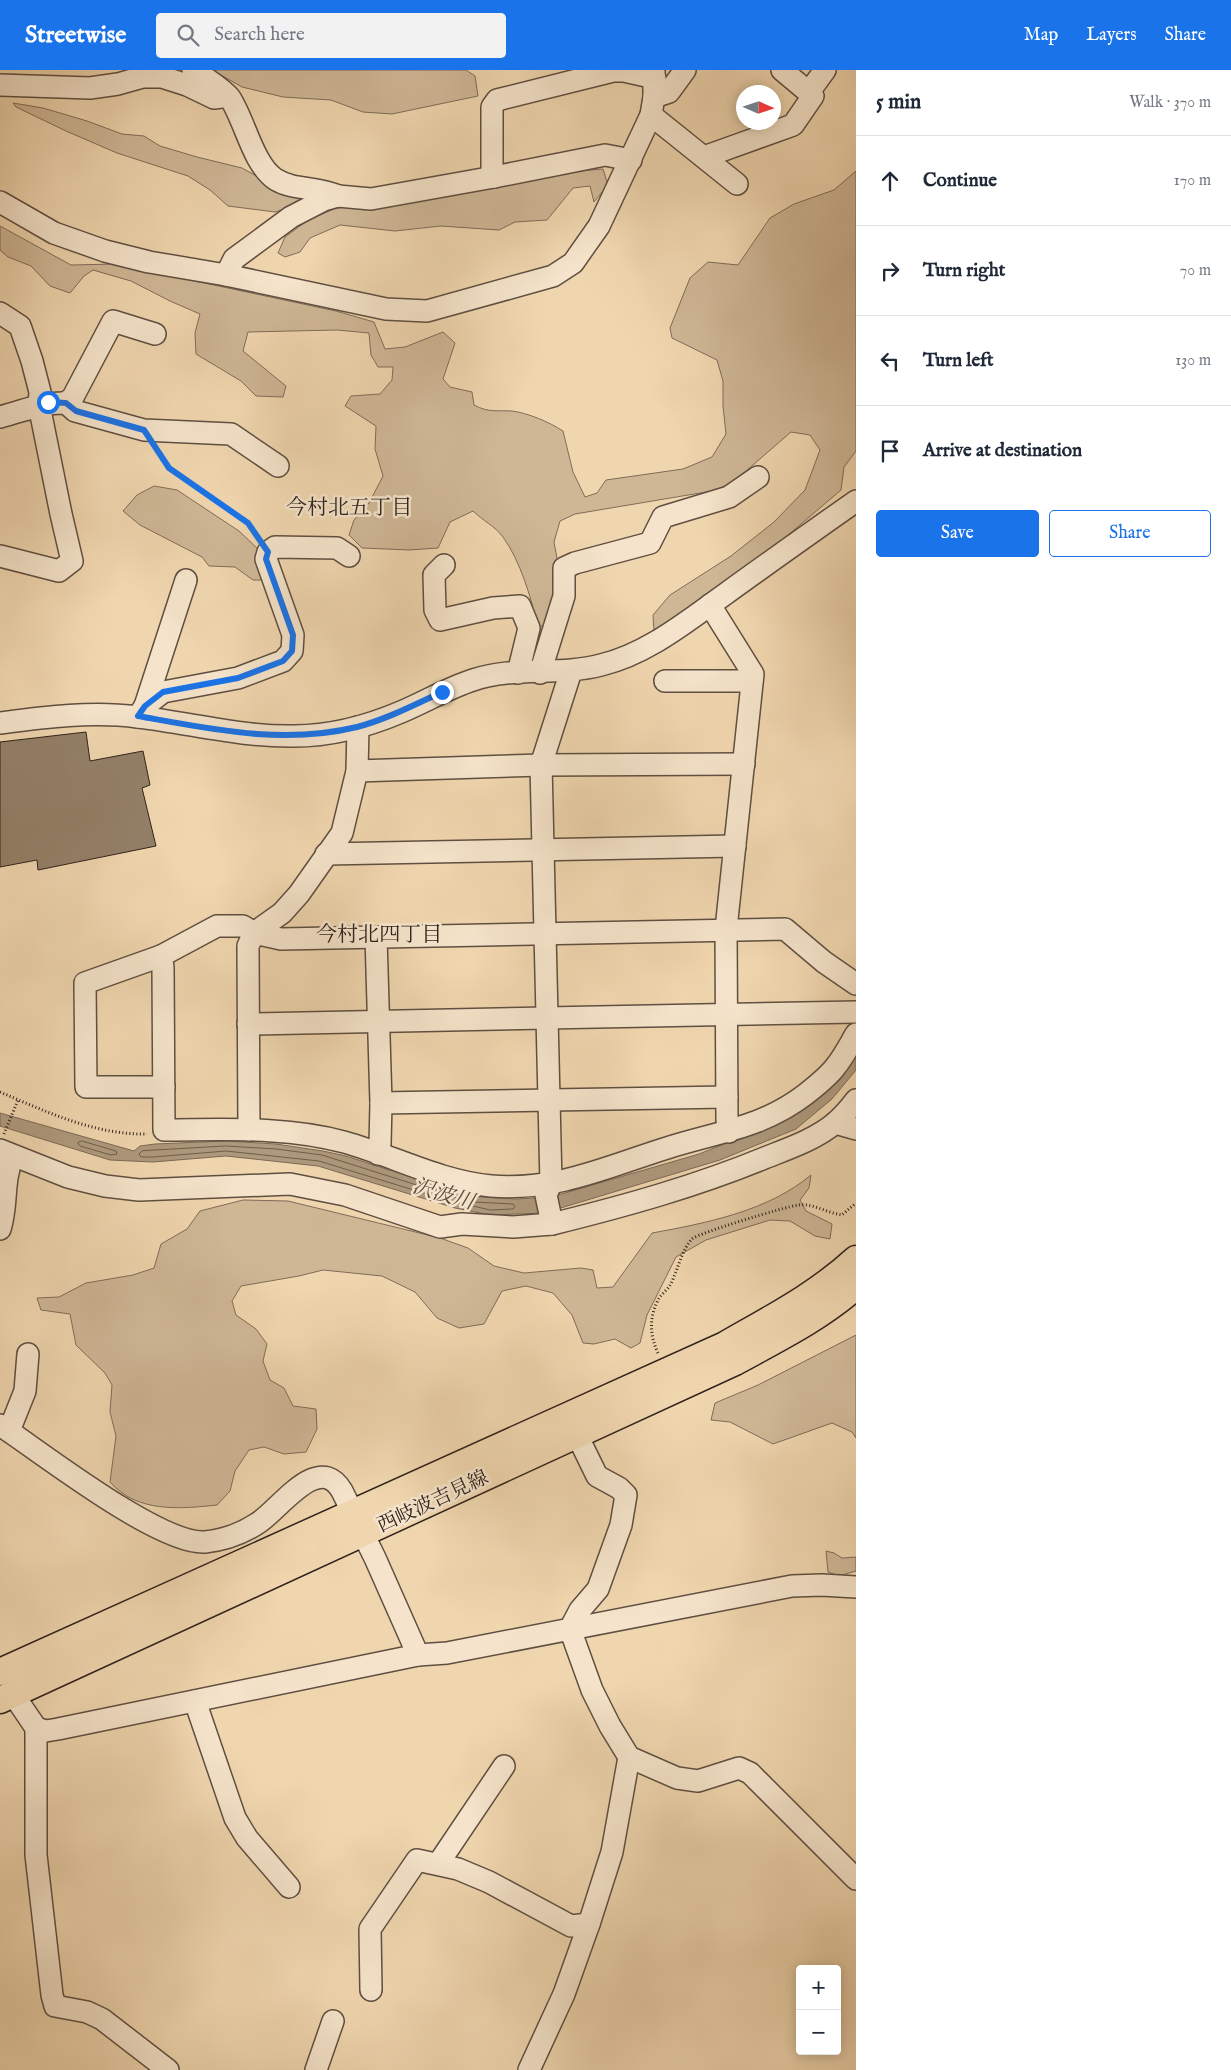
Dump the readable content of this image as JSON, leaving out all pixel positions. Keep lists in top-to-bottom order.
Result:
{
  "streets": {
    "main road": ["西岐波吉見線"]
  },
  "districts": ["今村北五丁目", "今村北四丁目"],
  "water": ["沢波川"],
  "north": "right",
  "page": {
    "header": "Streetwise",
    "search": "Search here",
    "nav": ["Map", "Layers", "Share"],
    "heading": ["5 min", "Walk · 370 m"],
    "list": [
      ["Continue", "170 m"],
      ["Turn right", "70 m"],
      ["Turn left", "130 m"],
      "Arrive at destination"
    ],
    "buttons": ["Save", "Share"],
    "map_buttons": ["+", "−"]
  }
}
